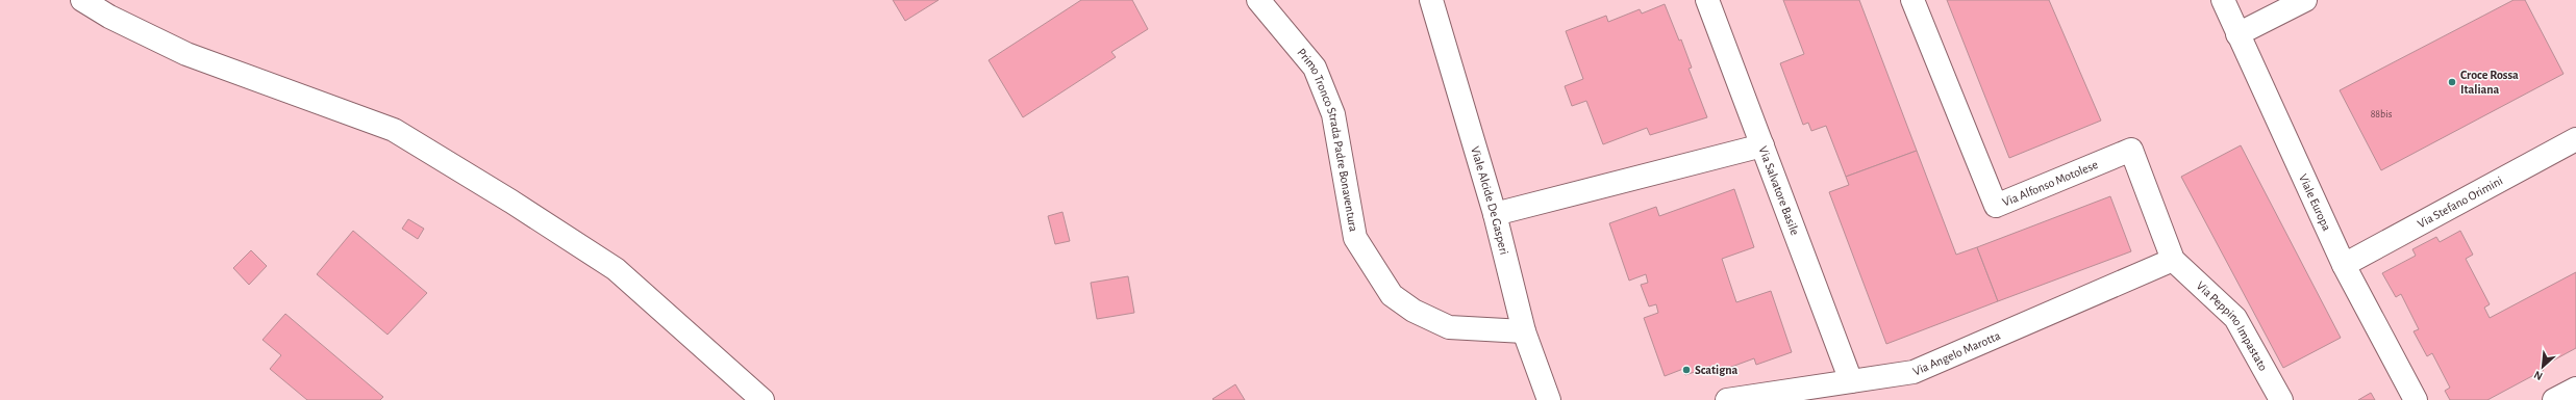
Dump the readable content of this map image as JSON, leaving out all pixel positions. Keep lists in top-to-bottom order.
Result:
{
  "streets": {
    "street": [
      "Primo Tronco Strada Padre Bonaventura",
      "Via Alfonso Motolese",
      "Via Salvatore Basile",
      "Viale Alcide De Gasperi",
      "Viale Europa",
      "Via Stefano Orimini",
      "Via Peppino Impastato",
      "Via Angelo Marotta"
    ]
  },
  "crossings": [
    ["Primo Tronco Strada Padre Bonaventura", "Viale Alcide De Gasperi"],
    ["Via Alfonso Motolese", "Via Peppino Impastato"],
    ["Via Alfonso Motolese", "Via Angelo Marotta"],
    ["Via Salvatore Basile", "Via Angelo Marotta"],
    ["Viale Europa", "Via Stefano Orimini"],
    ["Via Peppino Impastato", "Via Angelo Marotta"]
  ],
  "places": ["Croce Rossa Italiana", "Scatigna"],
  "house_numbers": ["88bis"],
  "north": "bottom left"
}
